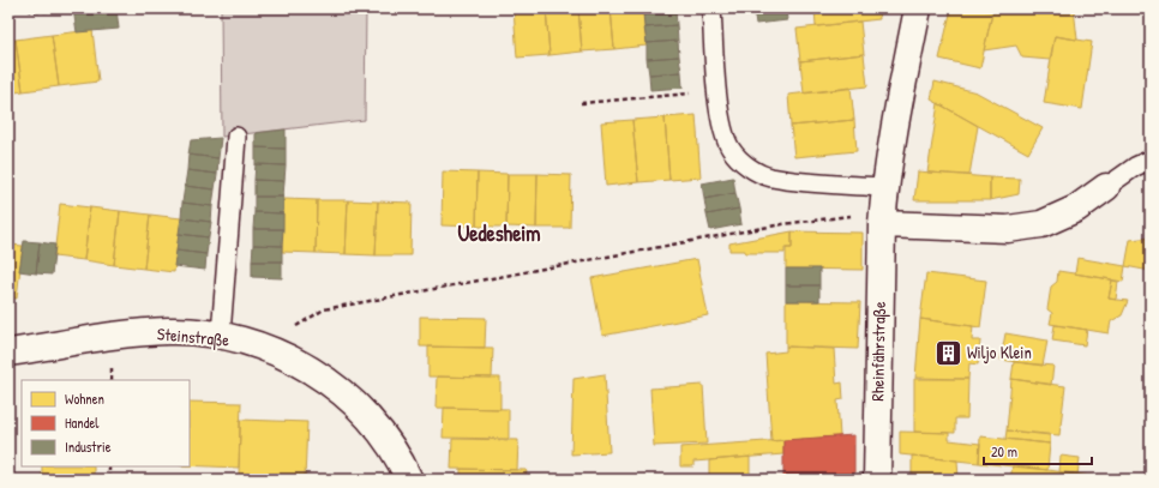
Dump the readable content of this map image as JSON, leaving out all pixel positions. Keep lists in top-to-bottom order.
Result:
{
  "streets": {
    "street": ["Steinstraße", "Rheinfährstraße"]
  },
  "districts": ["Uedesheim"],
  "places": {
    "building": ["Wiljo Klein"]
  },
  "legend": ["Wohnen", "Handel", "Industrie"],
  "scale_bar": "20 m"
}
